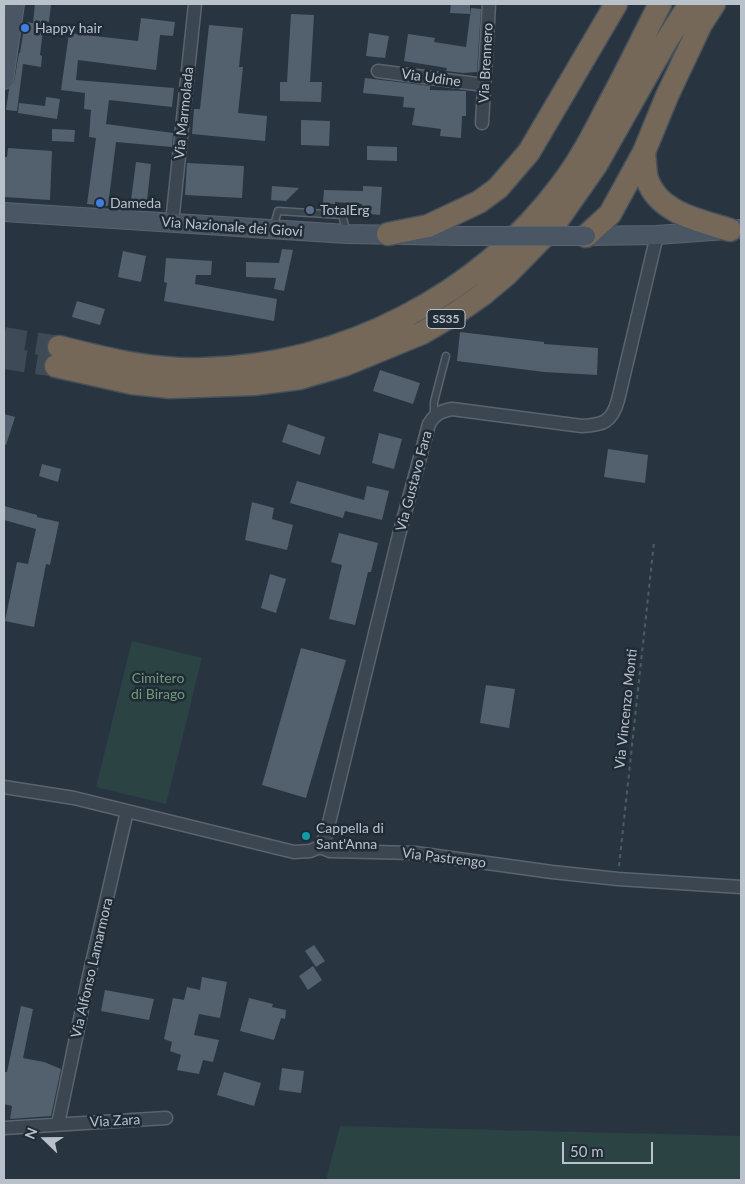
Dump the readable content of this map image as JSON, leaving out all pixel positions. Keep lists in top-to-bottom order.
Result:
{
  "streets": {
    "highway": ["SS35"],
    "main road": ["Via Nazionale dei Giovi"],
    "street": [
      "Via Brennero",
      "Via Udine",
      "Via Marmolada",
      "Via Gustavo Fara",
      "Via Pastrengo",
      "Via Alfonso Lamarmora",
      "Via Zara"
    ],
    "path": ["Via Vincenzo Monti"]
  },
  "crossings": [
    ["Via Brennero", "Via Udine"],
    ["Via Marmolada", "Via Nazionale dei Giovi"],
    ["Via Gustavo Fara", "Via Pastrengo"],
    ["Via Vincenzo Monti", "Via Pastrengo"],
    ["Via Pastrengo", "Via Alfonso Lamarmora"],
    ["Via Alfonso Lamarmora", "Via Zara"]
  ],
  "parks": ["Cimitero di Birago"],
  "places": [
    "Happy hair",
    "Dameda",
    "TotalErg",
    "Cappella di Sant'Anna"
  ],
  "scale_bar": "50 m",
  "north": "left"
}
